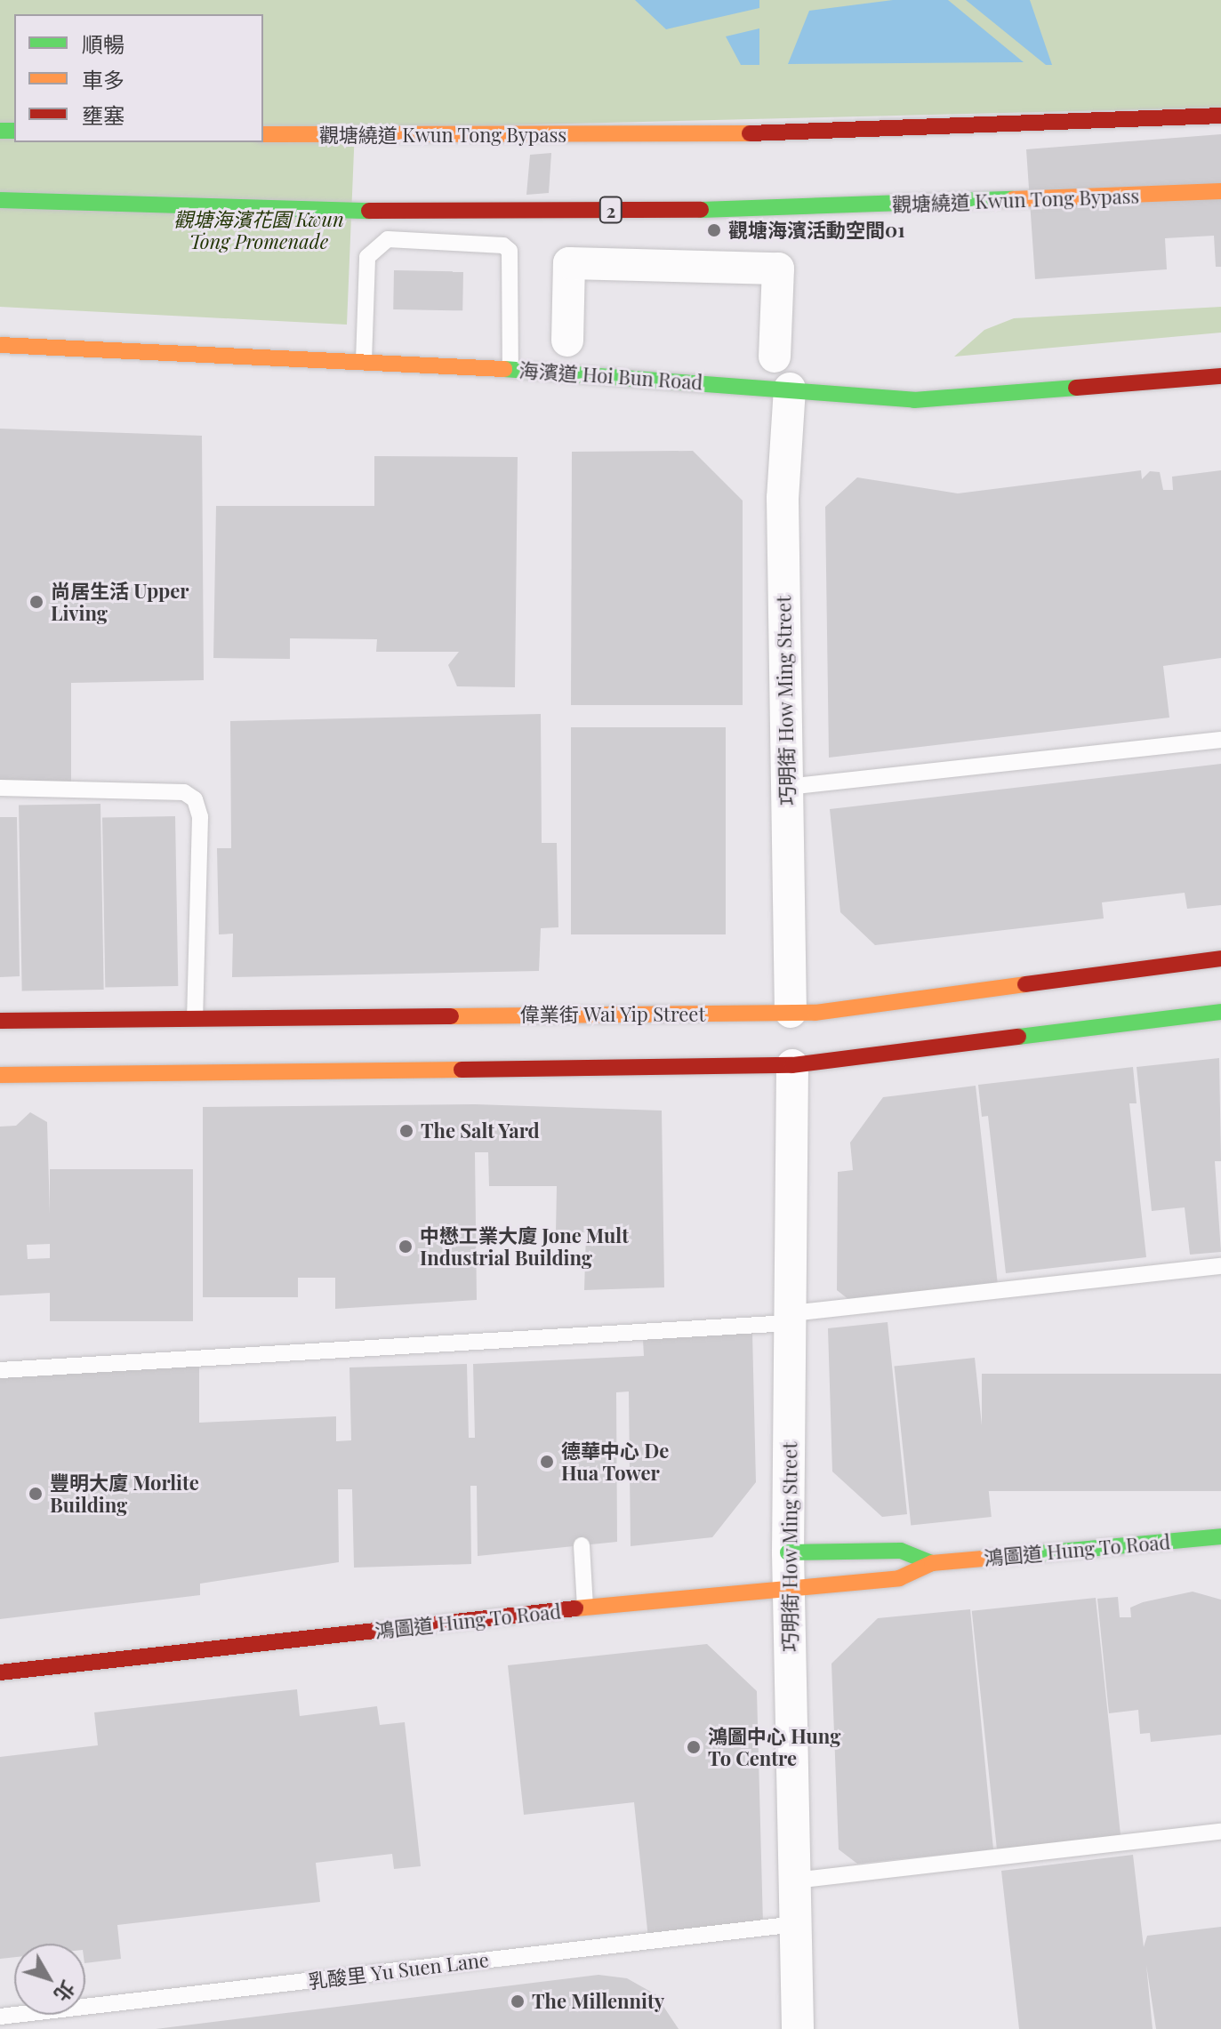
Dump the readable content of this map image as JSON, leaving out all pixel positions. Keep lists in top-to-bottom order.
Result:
{
  "streets": {
    "main road": [
      "觀塘繞道 Kwun Tong Bypass",
      "2",
      "海濱道 Hoi Bun Road",
      "偉業街 Wai Yip Street",
      "鴻圖道 Hung To Road"
    ],
    "street": ["巧明街 How Ming Street"],
    "lane": ["乳酸里 Yu Suen Lane"]
  },
  "crossings": [
    ["海濱道 Hoi Bun Road", "巧明街 How Ming Street"],
    ["巧明街 How Ming Street", "偉業街 Wai Yip Street"],
    ["巧明街 How Ming Street", "鴻圖道 Hung To Road"],
    ["巧明街 How Ming Street", "乳酸里 Yu Suen Lane"]
  ],
  "parks": ["觀塘海濱花園 Kwun Tong Promenade"],
  "places": [
    "觀塘海濱活動空間01",
    "尚居生活 Upper Living",
    "The Salt Yard",
    "中懋工業大廈 Jone Mult Industrial Building",
    "德華中心 De Hua Tower",
    "豐明大廈 Morlite Building",
    "鴻圖中心 Hung To Centre",
    "The Millennity"
  ],
  "legend": ["順暢", "車多", "壅塞"],
  "north": "bottom right"
}
